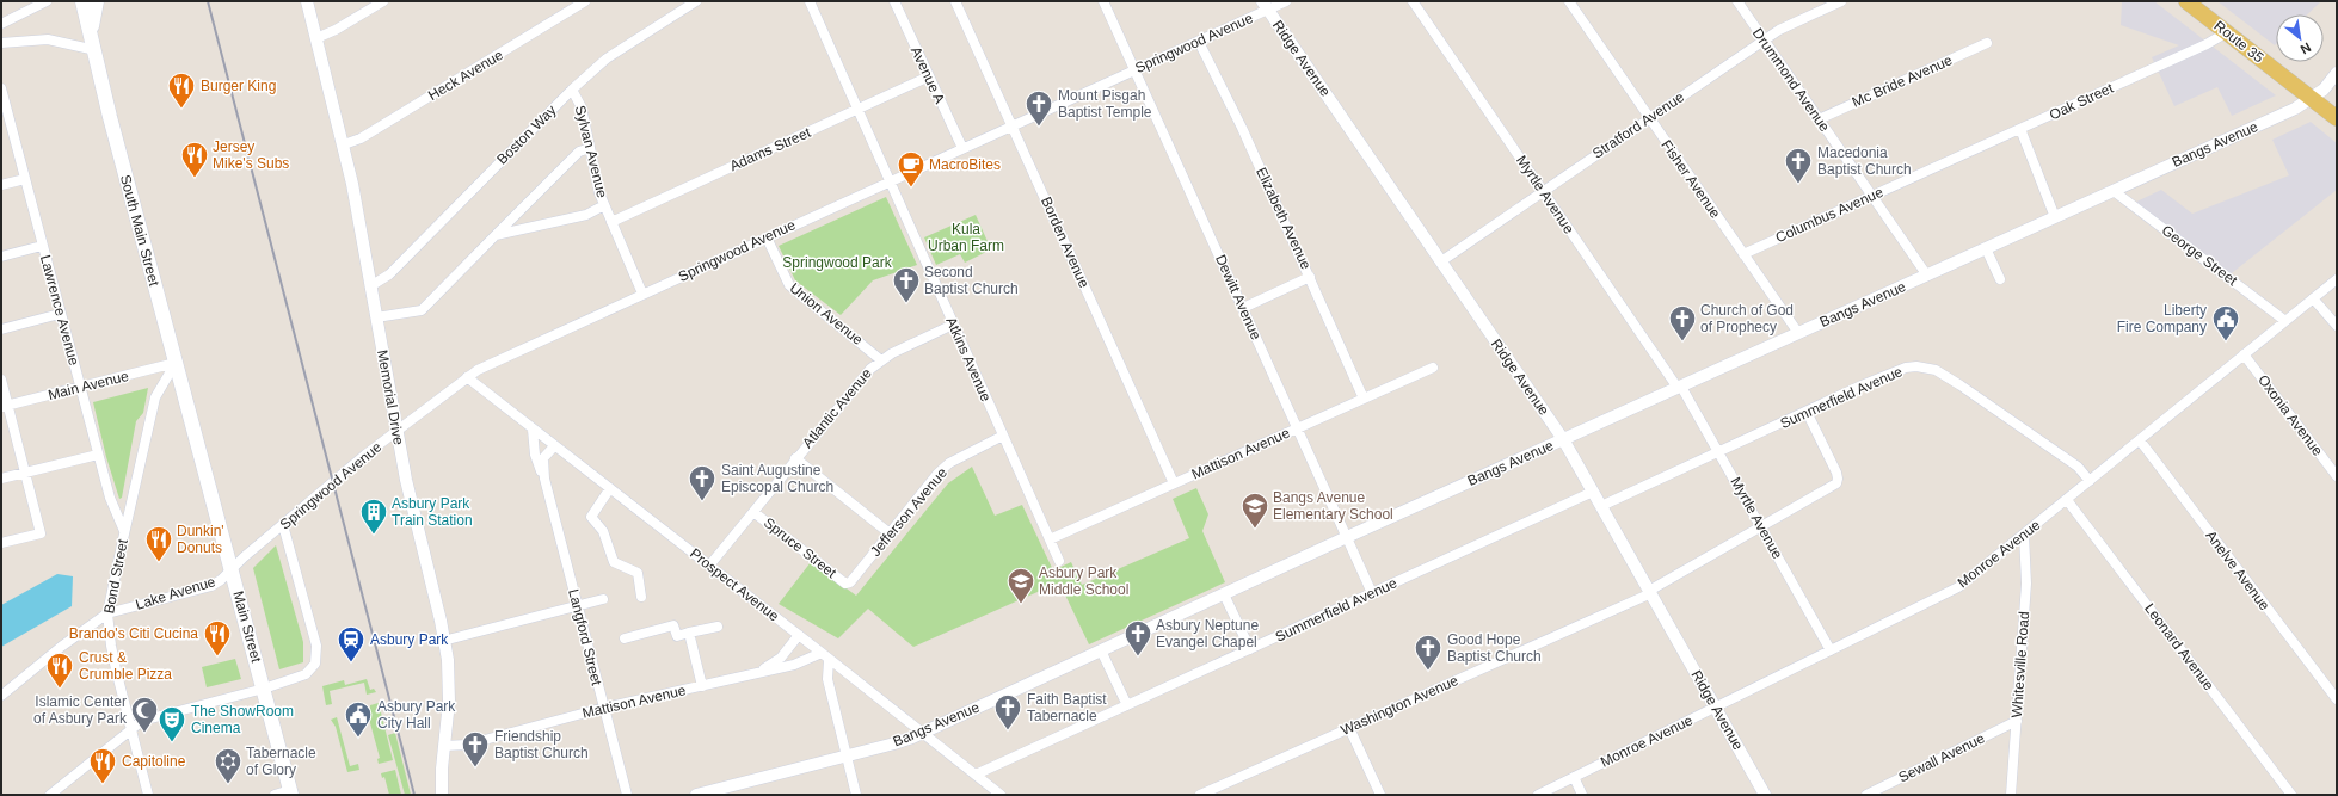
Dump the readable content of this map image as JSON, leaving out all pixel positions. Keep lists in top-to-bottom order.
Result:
{
  "streets": {
    "main road": ["Route 35", "South Main Street", "Main Street"],
    "street": [
      "Springwood Avenue",
      "Ridge Avenue",
      "Heck Avenue",
      "Avenue A",
      "Drummond Avenue",
      "Mc Bride Avenue",
      "Oak Street",
      "Stratford Avenue",
      "Boston Way",
      "Bangs Avenue",
      "Adams Street",
      "Sylvan Avenue",
      "Fisher Avenue",
      "Myrtle Avenue",
      "Columbus Avenue",
      "Elizabeth Avenue",
      "Borden Avenue",
      "George Street",
      "Dewitt Avenue",
      "Lawrence Avenue",
      "Union Avenue",
      "Atkins Avenue",
      "Main Avenue",
      "Memorial Drive",
      "Summerfield Avenue",
      "Atlantic Avenue",
      "Oxonia Avenue",
      "Mattison Avenue",
      "Jefferson Avenue",
      "Spruce Street",
      "Monroe Avenue",
      "Anelve Avenue",
      "Bond Street",
      "Prospect Avenue",
      "Lake Avenue",
      "Langford Street",
      "Leonard Avenue",
      "Whitesville Road",
      "Washington Avenue",
      "Sewall Avenue"
    ]
  },
  "crossings": [
    ["Route 35", "Oak Street"],
    ["Route 35", "Bangs Avenue"],
    ["Springwood Avenue", "Ridge Avenue"],
    ["Springwood Avenue", "Avenue A"],
    ["Springwood Avenue", "Sylvan Avenue"],
    ["Springwood Avenue", "Elizabeth Avenue"],
    ["Springwood Avenue", "Borden Avenue"],
    ["Springwood Avenue", "Dewitt Avenue"],
    ["Springwood Avenue", "Union Avenue"],
    ["Springwood Avenue", "Atkins Avenue"],
    ["Springwood Avenue", "Memorial Drive"],
    ["Springwood Avenue", "Prospect Avenue"],
    ["Springwood Avenue", "Lake Avenue"],
    ["Springwood Avenue", "Main Street"],
    ["Ridge Avenue", "Stratford Avenue"],
    ["Ridge Avenue", "Bangs Avenue"],
    ["Ridge Avenue", "Summerfield Avenue"],
    ["Ridge Avenue", "Monroe Avenue"],
    ["Ridge Avenue", "Washington Avenue"],
    ["Heck Avenue", "Memorial Drive"],
    ["Avenue A", "Adams Street"],
    ["Drummond Avenue", "Mc Bride Avenue"],
    ["Drummond Avenue", "Stratford Avenue"],
    ["Drummond Avenue", "Bangs Avenue"],
    ["Drummond Avenue", "Columbus Avenue"],
    ["Oak Street", "Columbus Avenue"],
    ["Stratford Avenue", "Fisher Avenue"],
    ["Stratford Avenue", "Myrtle Avenue"],
    ["Boston Way", "Sylvan Avenue"],
    ["Boston Way", "Memorial Drive"],
    ["Bangs Avenue", "Fisher Avenue"],
    ["Bangs Avenue", "Myrtle Avenue"],
    ["Bangs Avenue", "George Street"],
    ["Bangs Avenue", "Dewitt Avenue"],
    ["Bangs Avenue", "Prospect Avenue"],
    ["Adams Street", "Sylvan Avenue"],
    ["Adams Street", "Atkins Avenue"],
    ["Fisher Avenue", "Columbus Avenue"],
    ["Myrtle Avenue", "Summerfield Avenue"],
    ["Myrtle Avenue", "Monroe Avenue"],
    ["Myrtle Avenue", "Washington Avenue"],
    ["Elizabeth Avenue", "Mattison Avenue"],
    ["South Main Street", "Main Avenue"],
    ["South Main Street", "Bond Street"],
    ["South Main Street", "Main Street"],
    ["Borden Avenue", "Mattison Avenue"],
    ["George Street", "Monroe Avenue"],
    ["Dewitt Avenue", "Summerfield Avenue"],
    ["Dewitt Avenue", "Mattison Avenue"],
    ["Lawrence Avenue", "Main Avenue"],
    ["Lawrence Avenue", "Bond Street"],
    ["Union Avenue", "Atlantic Avenue"],
    ["Atkins Avenue", "Atlantic Avenue"],
    ["Atkins Avenue", "Mattison Avenue"],
    ["Atkins Avenue", "Jefferson Avenue"],
    ["Main Avenue", "Bond Street"],
    ["Memorial Drive", "Mattison Avenue"],
    ["Summerfield Avenue", "Monroe Avenue"],
    ["Summerfield Avenue", "Prospect Avenue"],
    ["Summerfield Avenue", "Washington Avenue"],
    ["Atlantic Avenue", "Spruce Street"],
    ["Atlantic Avenue", "Prospect Avenue"],
    ["Oxonia Avenue", "Monroe Avenue"],
    ["Mattison Avenue", "Prospect Avenue"],
    ["Mattison Avenue", "Langford Street"],
    ["Jefferson Avenue", "Spruce Street"],
    ["Monroe Avenue", "Anelve Avenue"],
    ["Monroe Avenue", "Leonard Avenue"],
    ["Monroe Avenue", "Whitesville Road"],
    ["Bond Street", "Lake Avenue"],
    ["Prospect Avenue", "Langford Street"],
    ["Lake Avenue", "Main Street"],
    ["Whitesville Road", "Sewall Avenue"]
  ],
  "parks": ["Kula Urban Farm", "Springwood Park"],
  "places": {
    "restaurant": [
      "Burger King",
      "Jersey Mike's Subs",
      "Dunkin' Donuts",
      "Brando's Citi Cucina",
      "Crust & Crumble Pizza",
      "Capitoline"
    ],
    "church": [
      "Mount Pisgah Baptist Temple",
      "Macedonia Baptist Church",
      "Second Baptist Church",
      "Church of God of Prophecy",
      "Saint Augustine Episcopal Church",
      "Asbury Neptune Evangel Chapel",
      "Good Hope Baptist Church",
      "Faith Baptist Tabernacle",
      "Friendship Baptist Church"
    ],
    "cafe": ["MacroBites"],
    "public building": ["Liberty Fire Company", "Asbury Park City Hall"],
    "school or university": ["Bangs Avenue Elementary School", "Asbury Park Middle School"],
    "building": ["Asbury Park Train Station"],
    "station": ["Asbury Park"],
    "mosque": ["Islamic Center of Asbury Park"],
    "theatre": ["The ShowRoom Cinema"],
    "synagogue": ["Tabernacle of Glory"]
  },
  "north": "bottom right"
}
